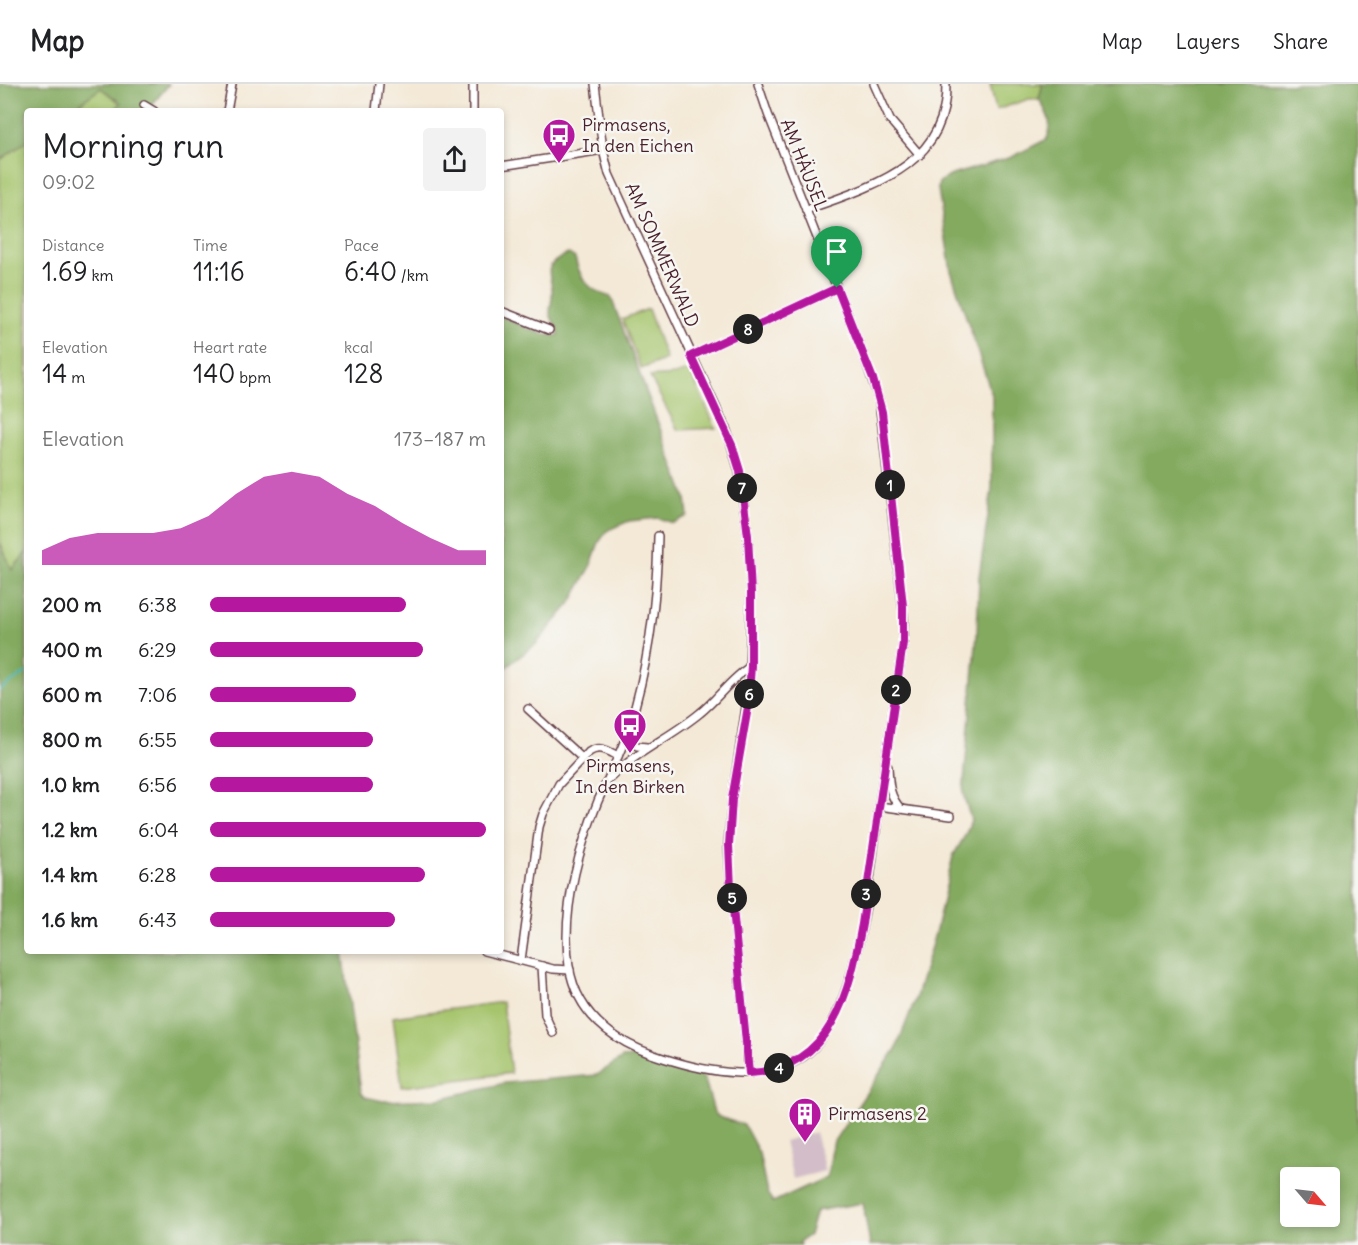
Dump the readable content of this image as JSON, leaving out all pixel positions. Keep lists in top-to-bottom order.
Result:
{
  "streets": {
    "street": ["AM HÄUSEL", "AM SOMMERWALD"]
  },
  "crossings": [
    ["AM HÄUSEL", "AM SOMMERWALD"]
  ],
  "places": {
    "bus stop": ["Pirmasens, In den Eichen", "Pirmasens, In den Birken"],
    "building": ["Pirmasens 2"]
  },
  "north": "bottom right",
  "page": {
    "header": "Map",
    "nav": ["Map", "Layers", "Share"],
    "heading": ["Morning run", "09:02"],
    "stats": [
      ["Distance", "1.69 km"],
      ["Time", "11:16"],
      ["Pace", "6:40 /km"],
      ["Elevation", "14 m"],
      ["Heart rate", "140 bpm"],
      ["kcal", "128"]
    ],
    "pins": [
      "8",
      "1",
      "7",
      "2",
      "6",
      "3",
      "5",
      "4"
    ],
    "chart": ["Elevation", "173–187 m"],
    "list": [
      {
        "name": "200 m",
        "note": "6:38"
      },
      {
        "name": "400 m",
        "note": "6:29"
      },
      {
        "name": "600 m",
        "note": "7:06"
      },
      {
        "name": "800 m",
        "note": "6:55"
      },
      {
        "name": "1.0 km",
        "note": "6:56"
      },
      {
        "name": "1.2 km",
        "note": "6:04"
      },
      {
        "name": "1.4 km",
        "note": "6:28"
      },
      {
        "name": "1.6 km",
        "note": "6:43"
      }
    ]
  }
}
